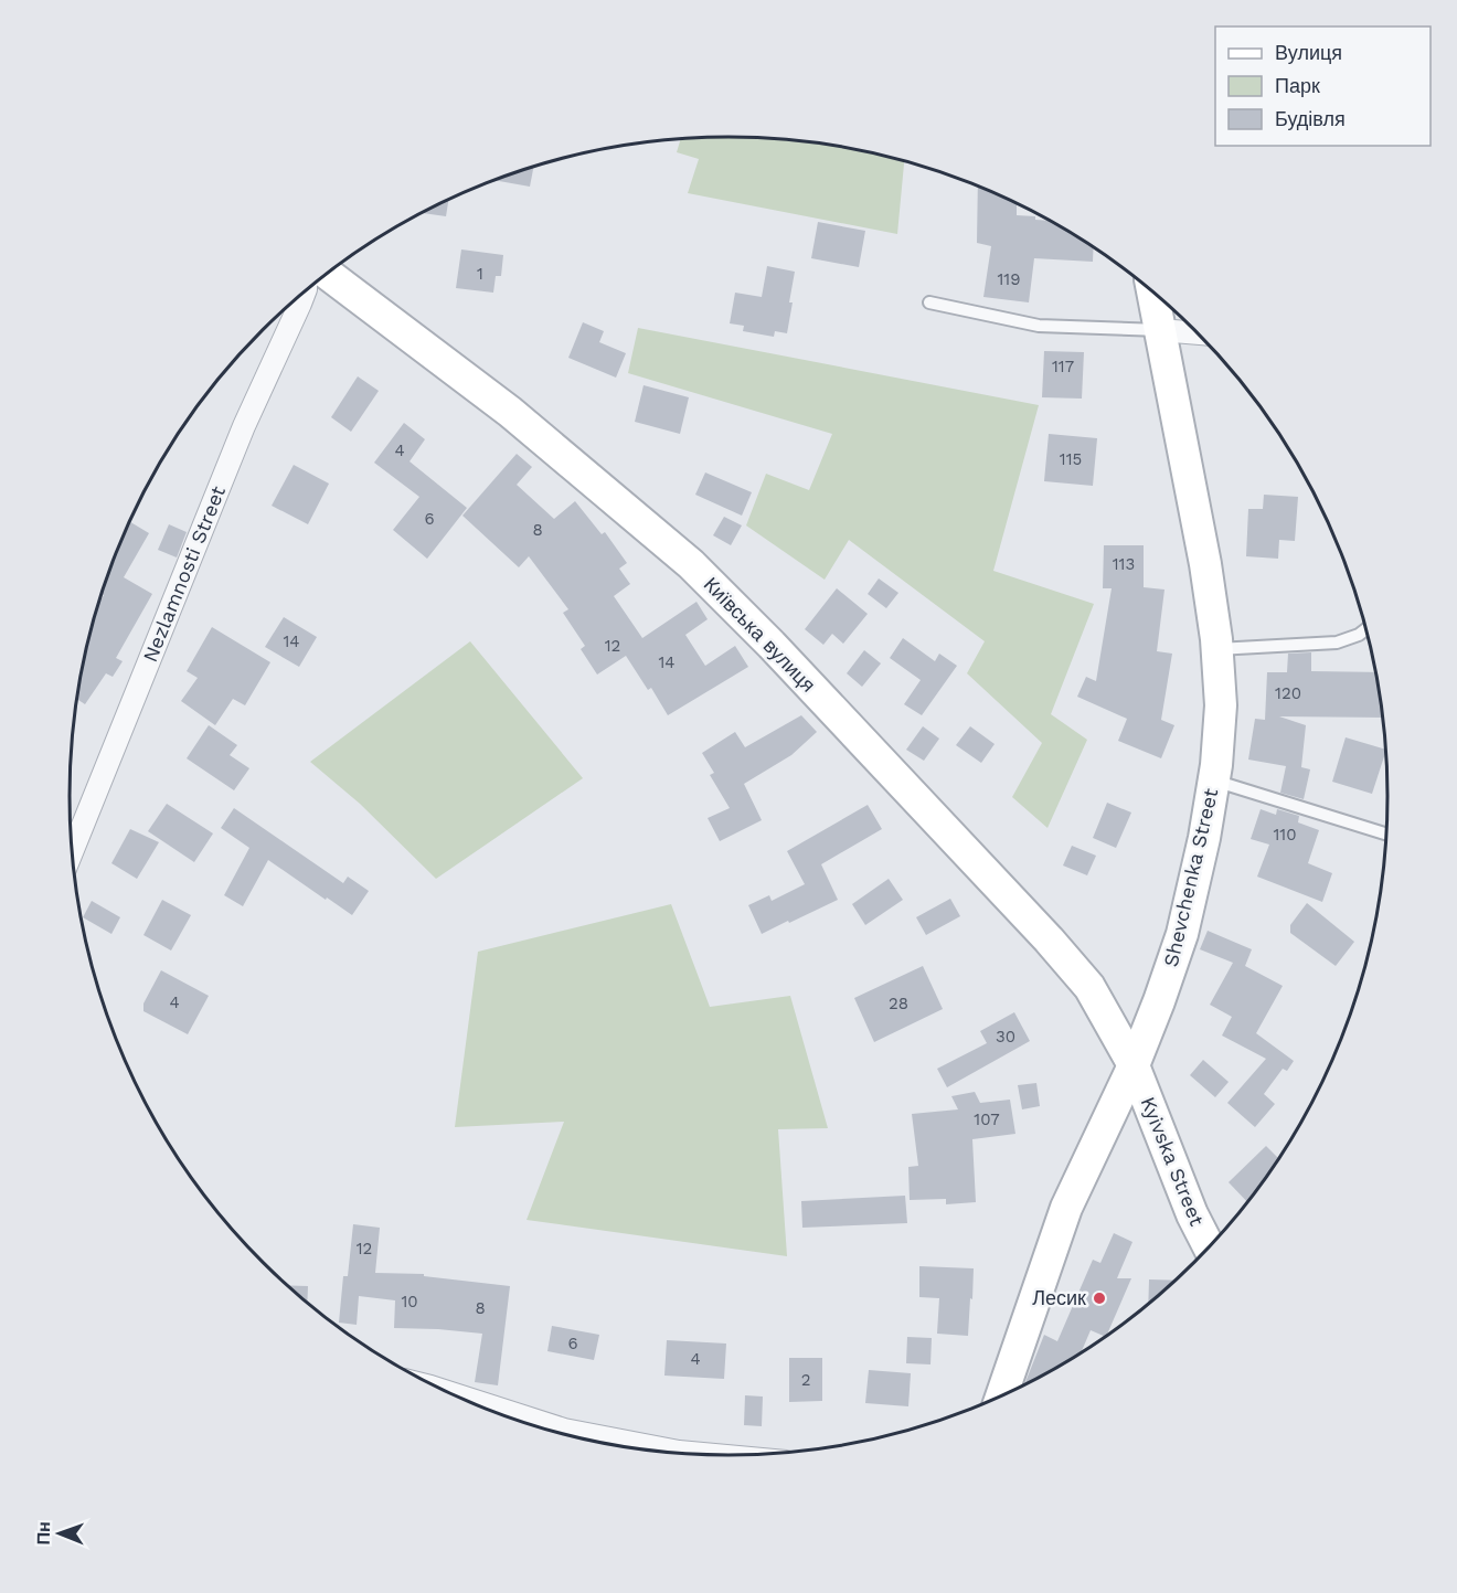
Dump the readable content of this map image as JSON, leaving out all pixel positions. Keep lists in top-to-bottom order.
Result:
{
  "streets": {
    "main road": ["Київська вулиця", "Shevchenka Street", "Kyivska Street"],
    "street": ["Nezlamnosti Street"]
  },
  "crossings": [
    ["Київська вулиця", "Shevchenka Street"],
    ["Київська вулиця", "Kyivska Street"],
    ["Shevchenka Street", "Kyivska Street"]
  ],
  "places": ["Лесик"],
  "house_numbers": [
    "1",
    "119",
    "117",
    "4",
    "115",
    "6",
    "8",
    "113",
    "14",
    "12",
    "14",
    "120",
    "110",
    "4",
    "28",
    "30",
    "107",
    "12",
    "10",
    "8",
    "6",
    "4",
    "2"
  ],
  "legend": ["Вулиця", "Парк", "Будівля"],
  "north": "left"
}
